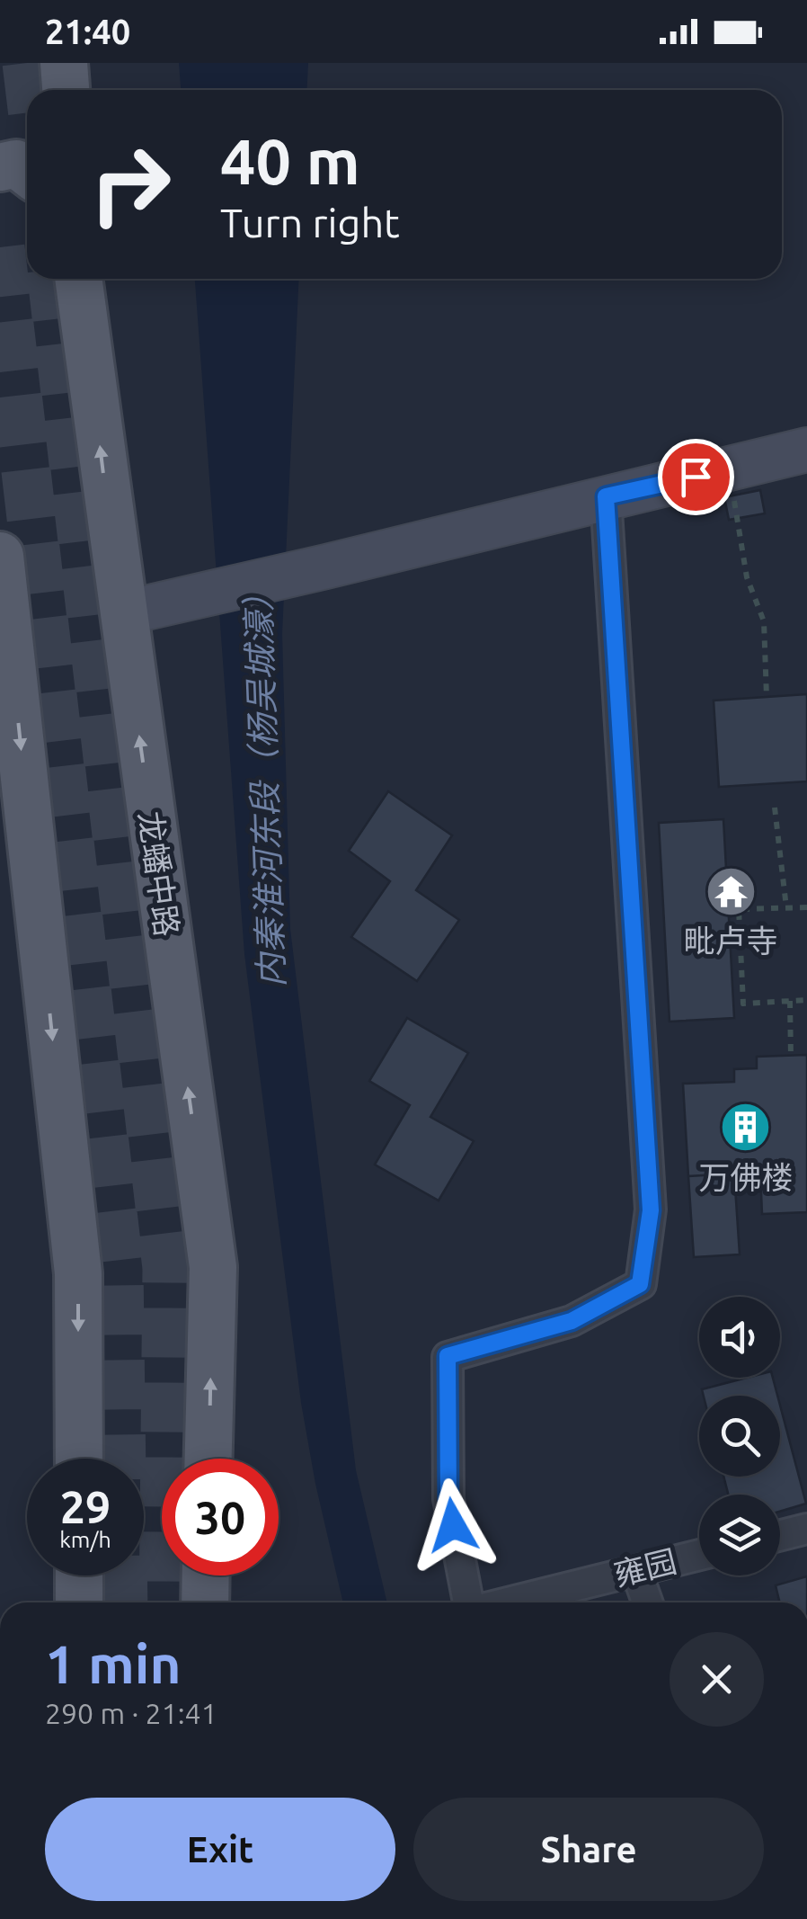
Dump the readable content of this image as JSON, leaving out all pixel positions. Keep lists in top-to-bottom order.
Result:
{
  "streets": {
    "main road": ["龙蟠中路"],
    "street": ["雍园"]
  },
  "water": ["内秦淮河东段（杨吴城濠）"],
  "places": {
    "temple": ["毗卢寺"],
    "building": ["万佛楼"]
  },
  "page": {
    "status": "21:40",
    "turn": ["40 m", "Turn right"],
    "speed": "29 km/h",
    "limit": "30",
    "heading": ["1 min", "290 m · 21:41"],
    "buttons": ["Exit", "Share"]
  }
}
